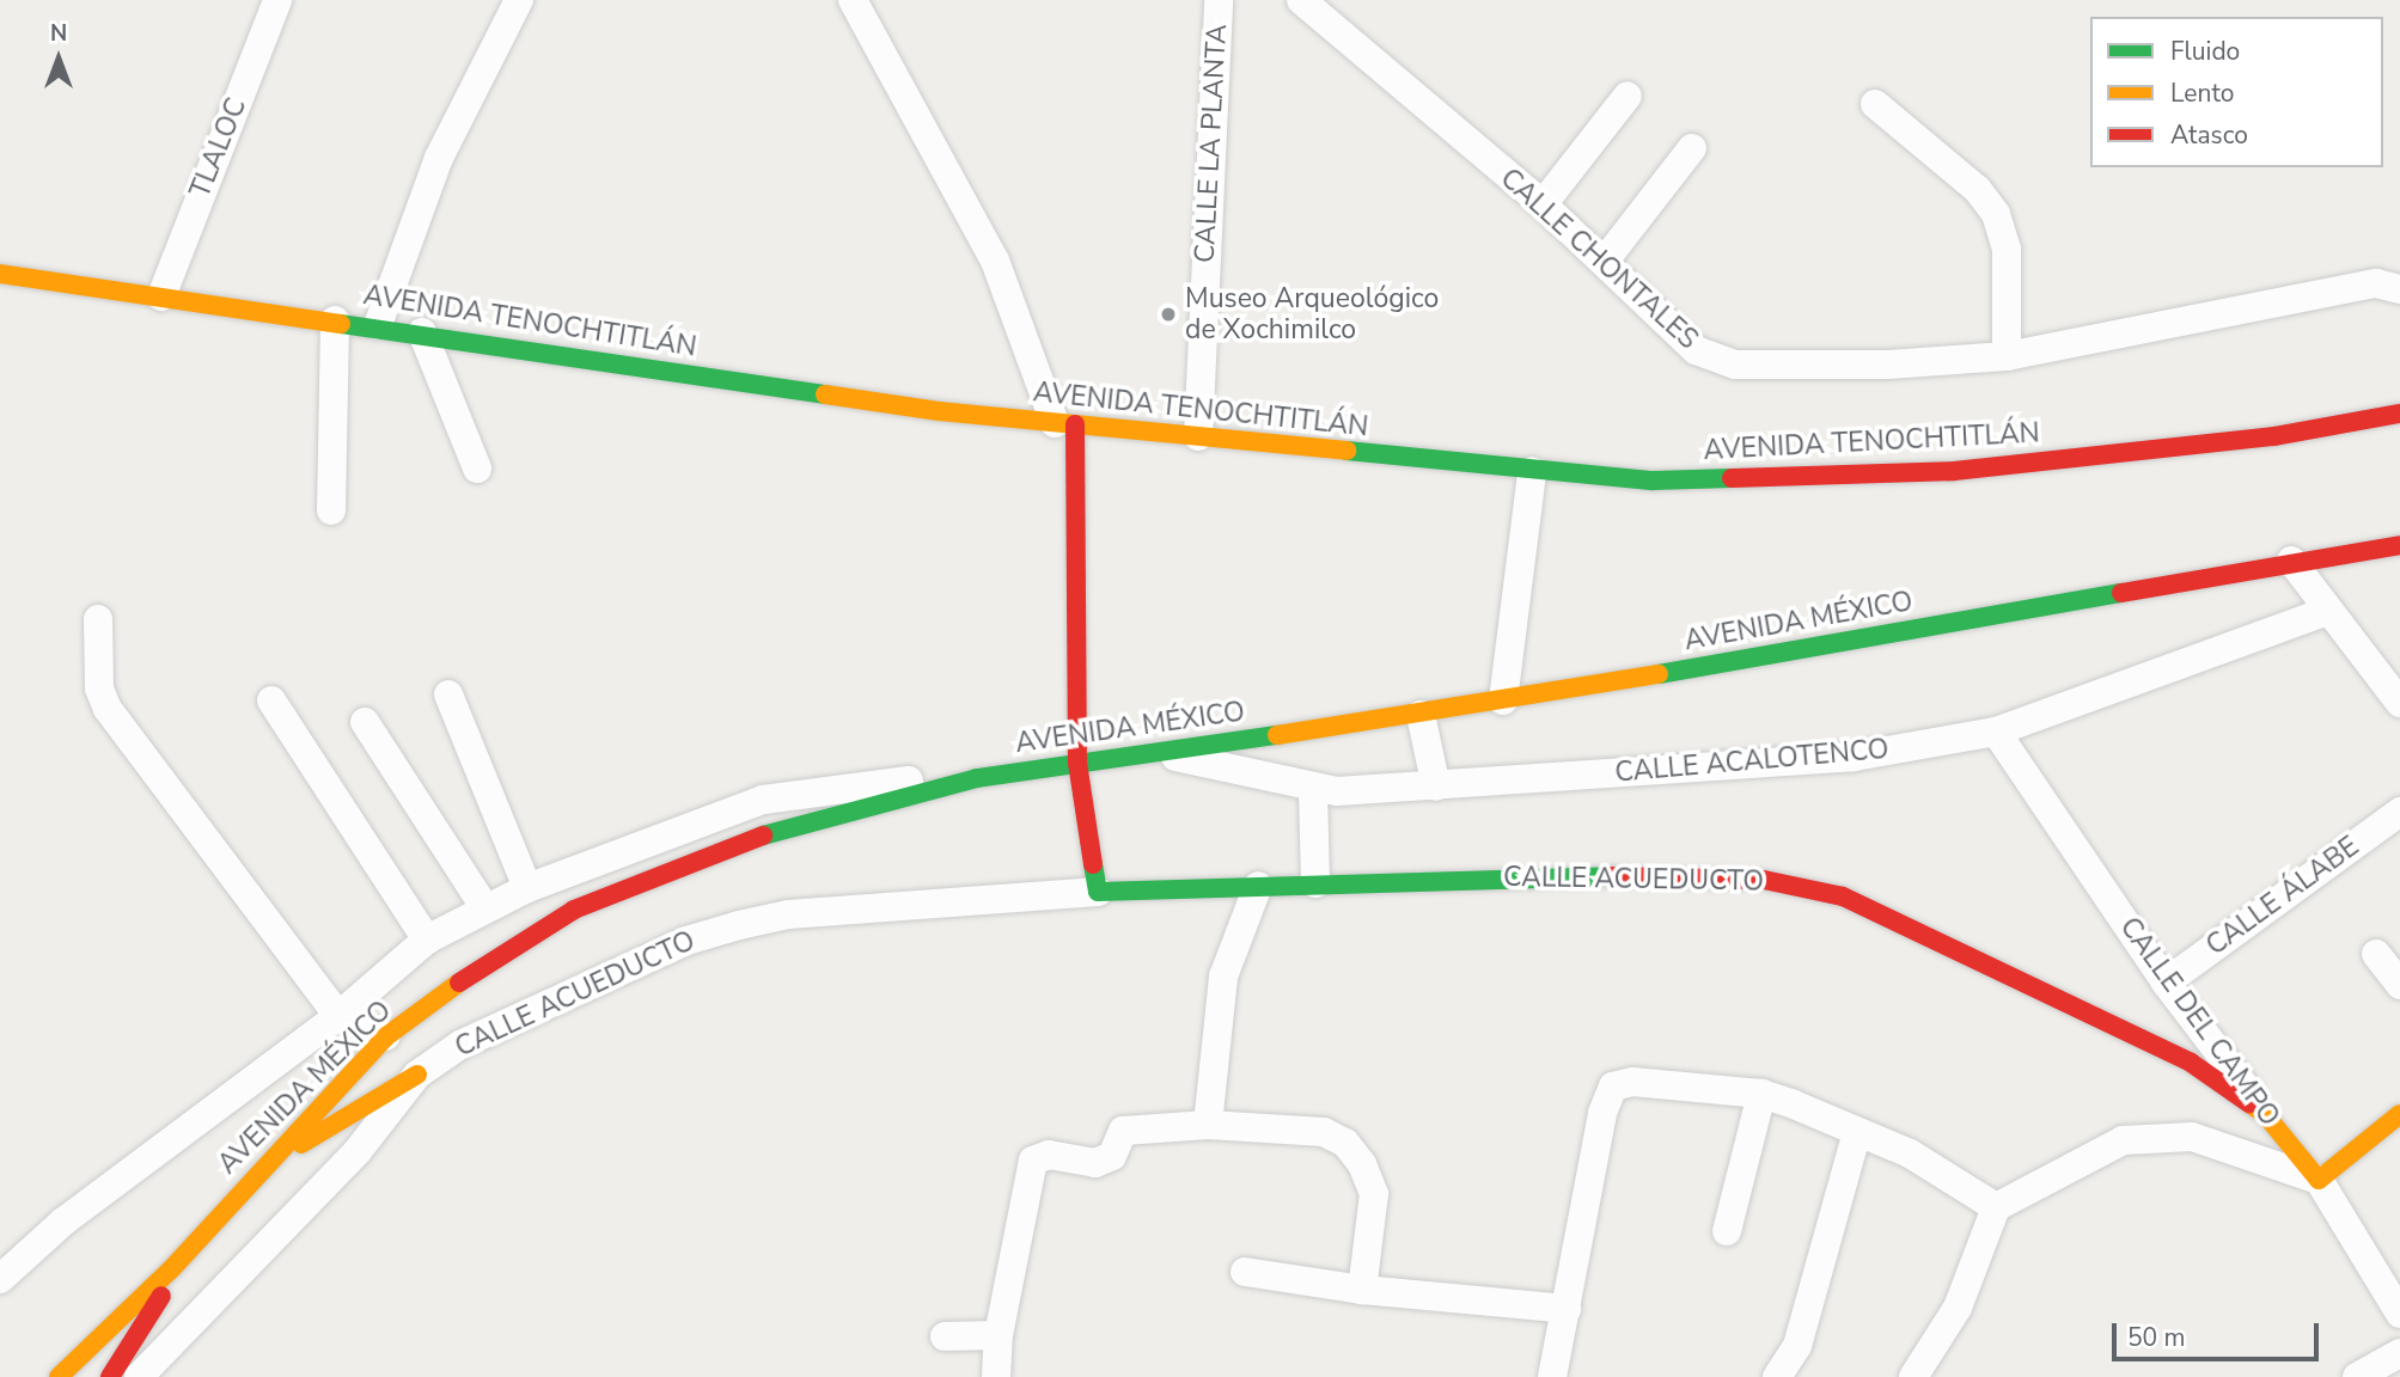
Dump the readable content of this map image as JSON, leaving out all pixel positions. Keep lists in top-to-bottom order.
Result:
{
  "streets": {
    "main road": [
      "AVENIDA TENOCHTITLÁN",
      "AVENIDA MÉXICO",
      "CALLE ACUEDUCTO",
      "CALLE DEL CAMPO"
    ],
    "street": [
      "CALLE LA PLANTA",
      "TLALOC",
      "CALLE CHONTALES",
      "CALLE ACALOTENCO",
      "CALLE ÁLABE"
    ]
  },
  "crossings": [
    ["CALLE LA PLANTA", "AVENIDA TENOCHTITLÁN"],
    ["TLALOC", "AVENIDA TENOCHTITLÁN"],
    ["AVENIDA MÉXICO", "CALLE ACALOTENCO"],
    ["CALLE ACALOTENCO", "CALLE DEL CAMPO"],
    ["CALLE ACUEDUCTO", "CALLE DEL CAMPO"],
    ["CALLE ÁLABE", "CALLE DEL CAMPO"]
  ],
  "places": ["Museo Arqueológico de Xochimilco"],
  "legend": ["Fluido", "Lento", "Atasco"],
  "scale_bar": "50 m",
  "north": "top"
}
